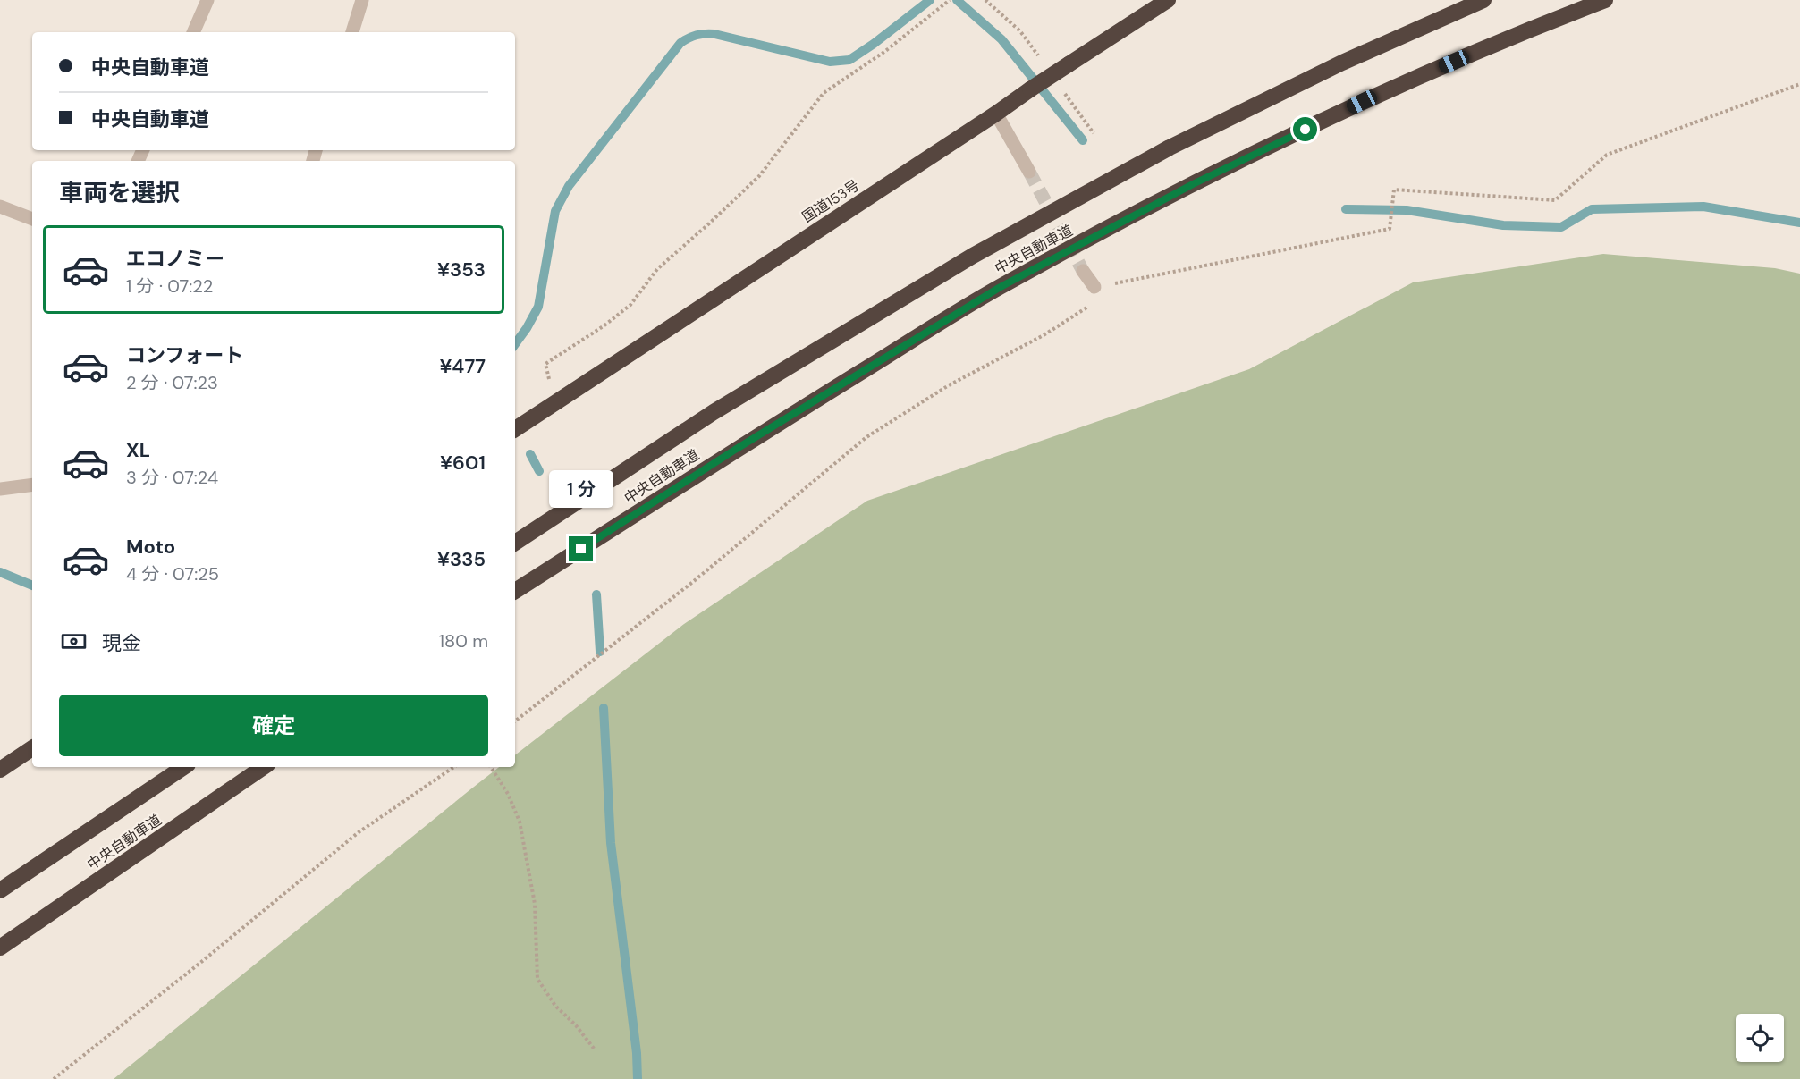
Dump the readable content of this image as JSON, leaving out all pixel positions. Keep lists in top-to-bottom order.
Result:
{
  "streets": {
    "highway": ["国道153号", "中央自動車道"]
  },
  "page": {
    "banner": ["中央自動車道", "中央自動車道"],
    "heading": "車両を選択",
    "list": [
      {
        "name": "エコノミー",
        "note": "1 分 · 07:22",
        "value": "¥353"
      },
      {
        "name": "コンフォート",
        "note": "2 分 · 07:23",
        "value": "¥477"
      },
      {
        "name": "XL",
        "note": "3 分 · 07:24",
        "value": "¥601"
      },
      {
        "name": "Moto",
        "note": "4 分 · 07:25",
        "value": "¥335"
      }
    ],
    "bubble": "1 分",
    "pay": ["現金", "180 m"],
    "buttons": "確定"
  }
}
